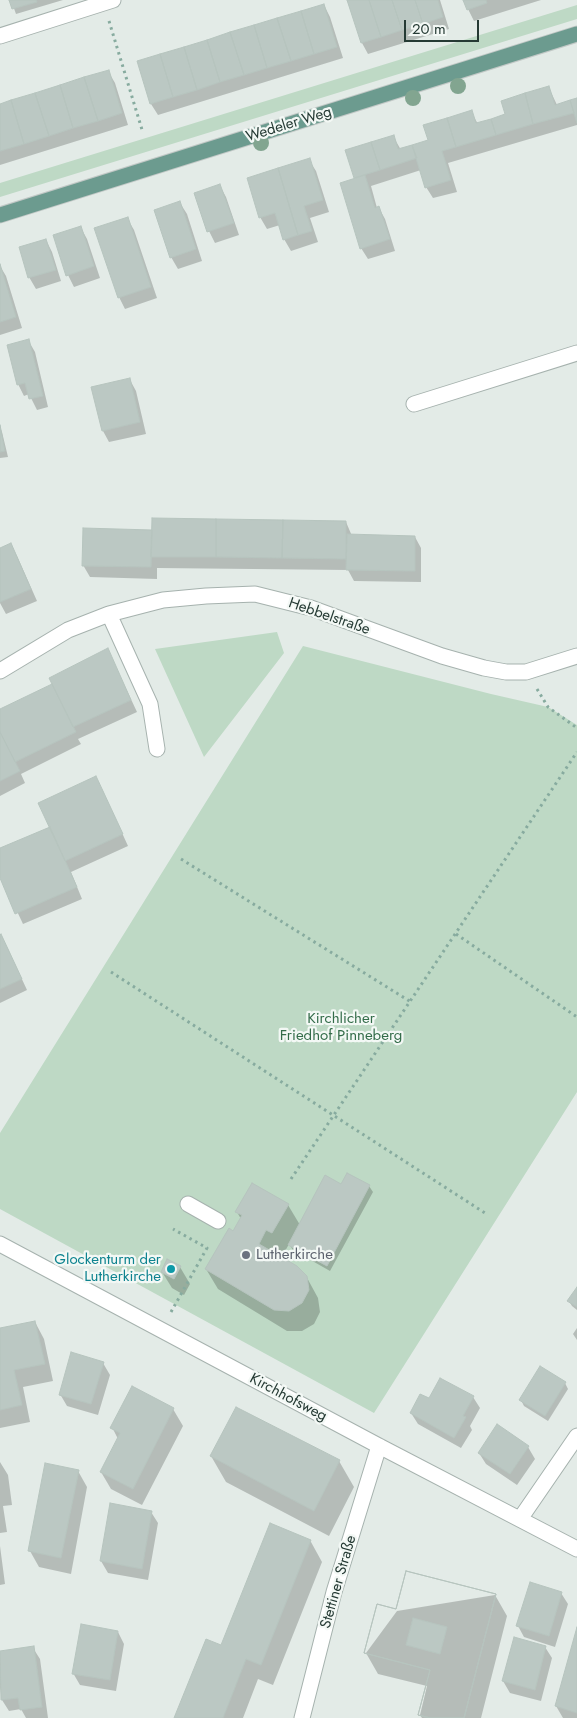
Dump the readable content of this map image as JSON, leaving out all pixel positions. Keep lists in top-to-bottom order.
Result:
{
  "streets": {
    "main road": ["Wedeler Weg"],
    "street": ["Hebbelstraße", "Kirchhofsweg", "Stettiner Straße"]
  },
  "crossings": [
    ["Kirchhofsweg", "Stettiner Straße"]
  ],
  "parks": ["Kirchlicher Friedhof Pinneberg"],
  "places": ["Lutherkirche", "Glockenturm der Lutherkirche"],
  "scale_bar": "20 m"
}
